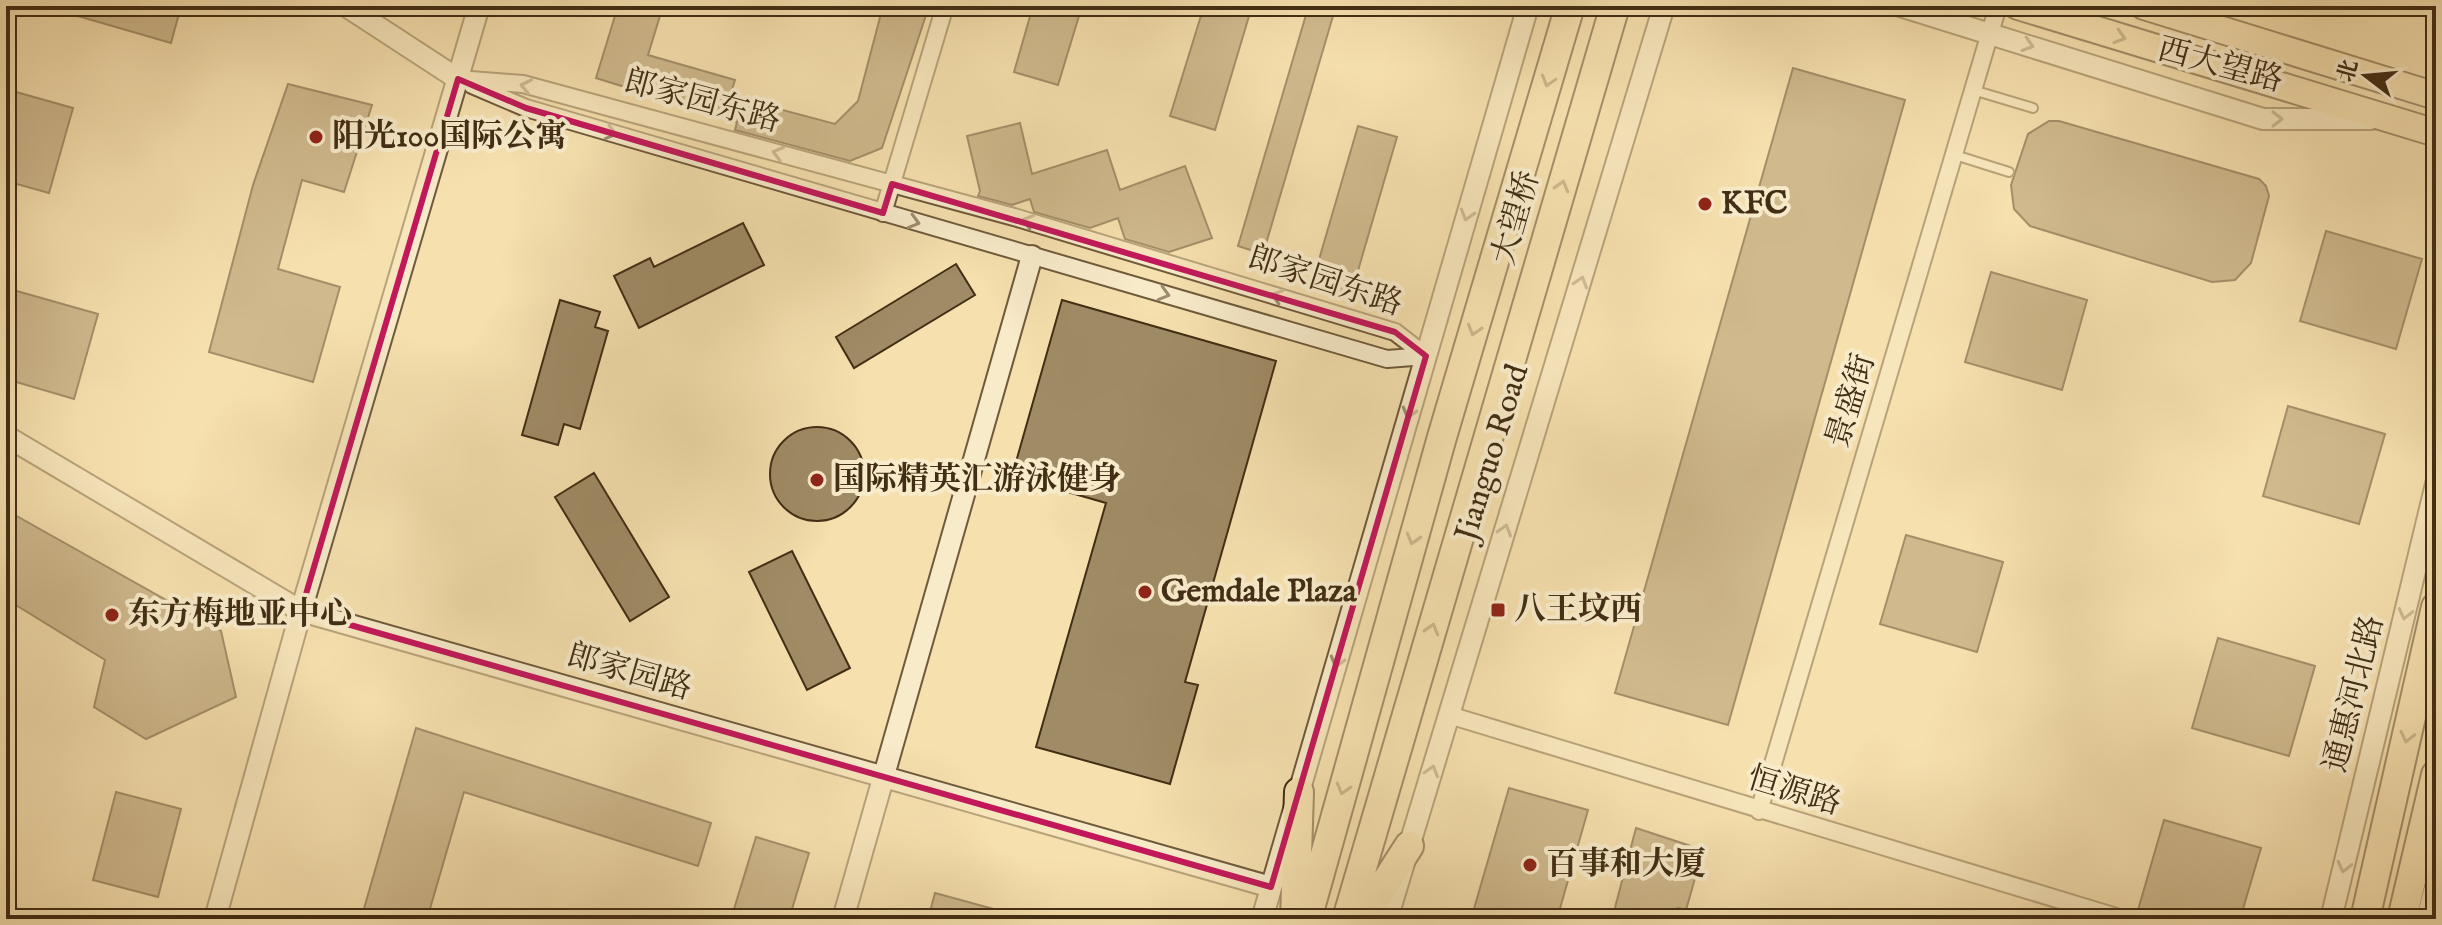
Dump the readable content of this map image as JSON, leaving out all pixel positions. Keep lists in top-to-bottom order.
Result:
{
  "streets": {
    "highway": ["大望桥", "Jianguo Road"],
    "main road": ["西大望路"],
    "street": [
      "郎家园东路",
      "景盛街",
      "郎家园路",
      "通惠河北路",
      "恒源路"
    ]
  },
  "crossings": [
    ["西大望路", "景盛街"],
    ["大望桥", "Jianguo Road"],
    ["景盛街", "恒源路"],
    ["Jianguo Road", "恒源路"]
  ],
  "one_way": ["西大望路", "通惠河北路"],
  "places": {
    "other": [
      "阳光100国际公寓",
      "KFC",
      "国际精英汇游泳健身",
      "Gemdale Plaza",
      "东方梅地亚中心",
      "百事和大厦"
    ],
    "transit": ["八王坟西"]
  },
  "north": "left"
}
